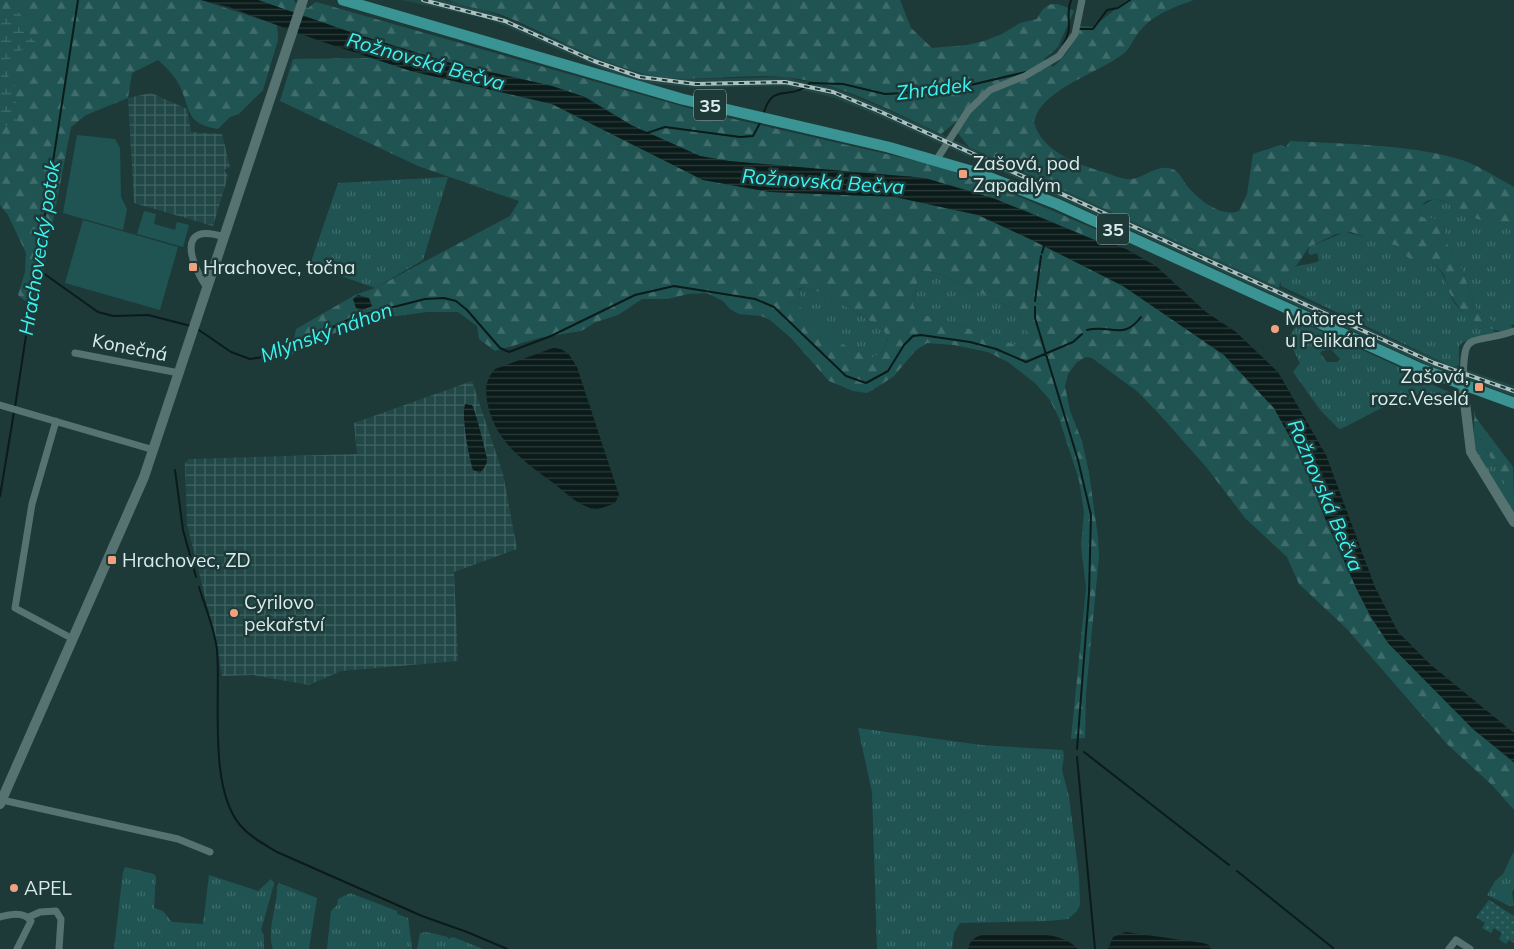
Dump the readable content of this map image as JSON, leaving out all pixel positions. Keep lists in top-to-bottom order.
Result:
{
  "streets": {
    "main road": ["35"],
    "street": ["Konečná"]
  },
  "water": [
    "Rožnovská Bečva",
    "Zhrádek",
    "Hrachovecký potok",
    "Mlýnský náhon"
  ],
  "places": {
    "transit": [
      "Zašová, pod Zapadlým",
      "Hrachovec, točna",
      "Zašová, rozc.Veselá",
      "Hrachovec, ZD"
    ],
    "other": ["Motorest u Pelikána", "Cyrilovo pekařství", "APEL"]
  }
}
